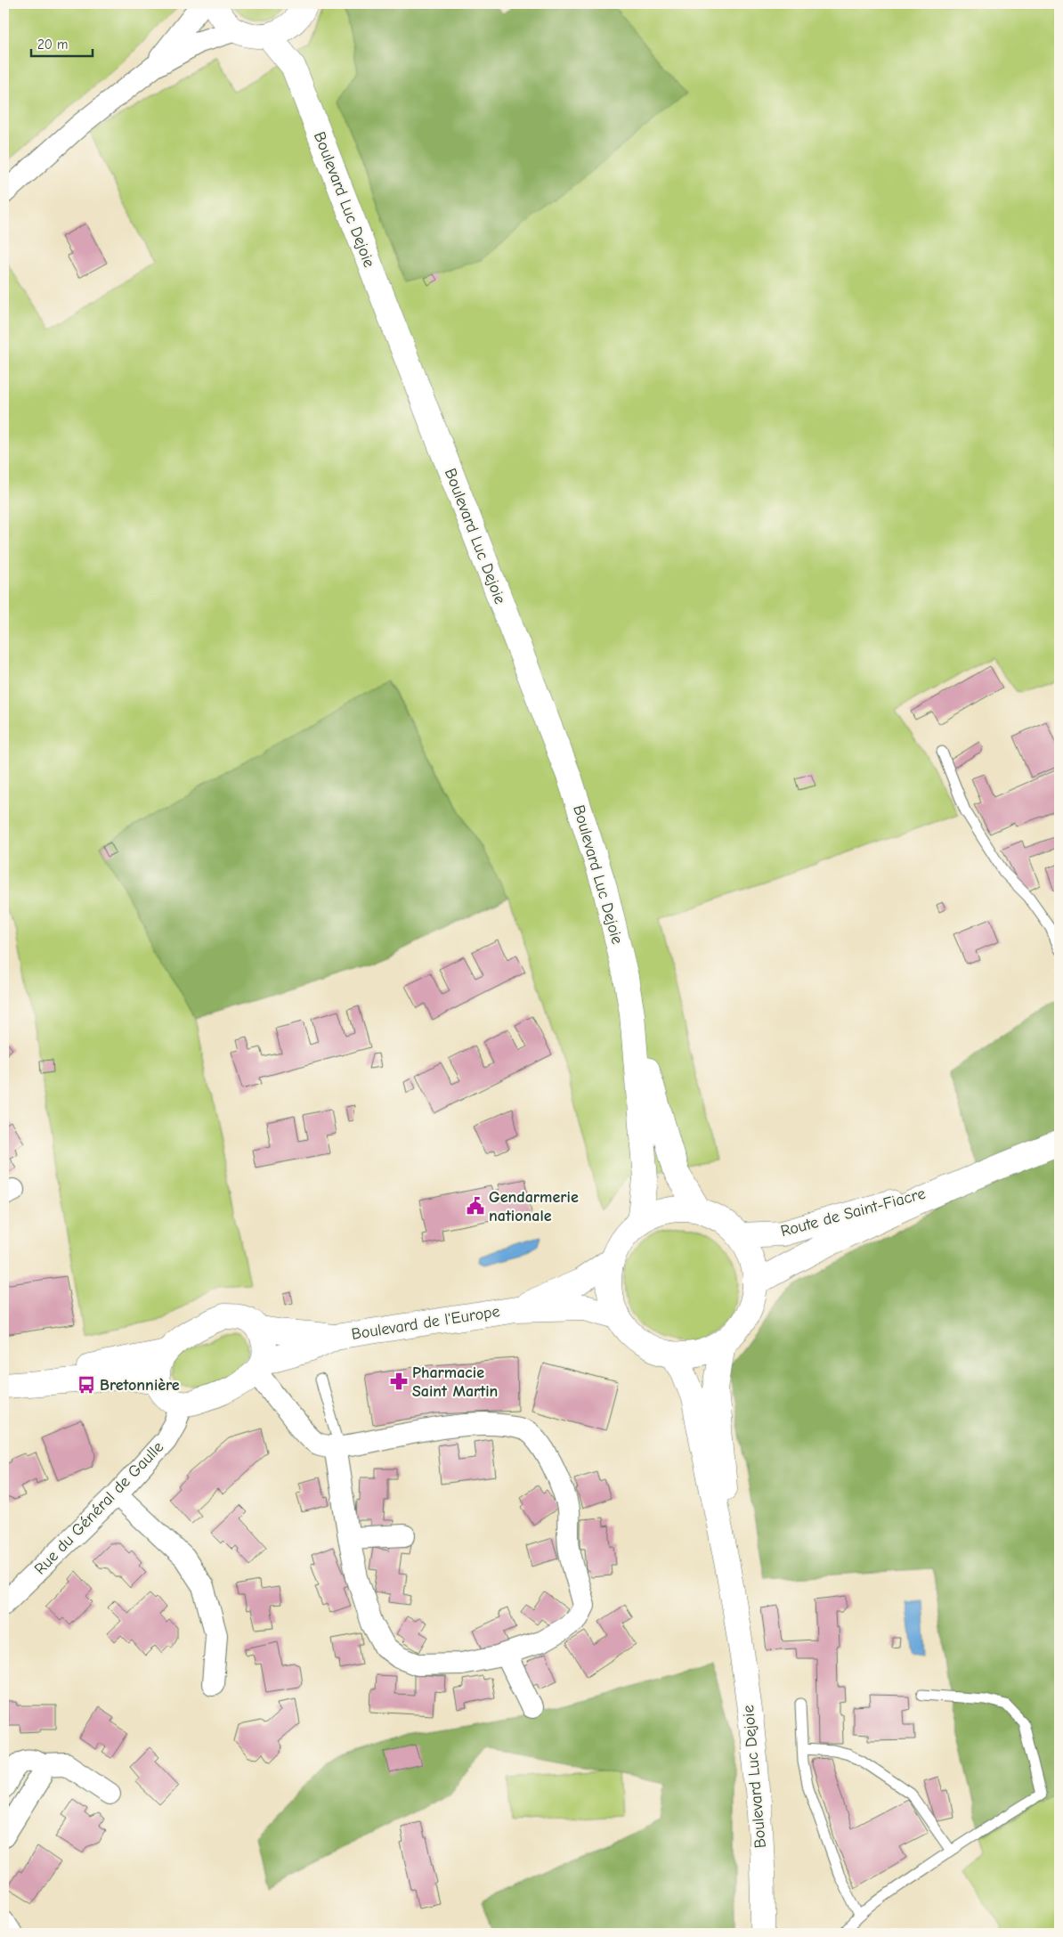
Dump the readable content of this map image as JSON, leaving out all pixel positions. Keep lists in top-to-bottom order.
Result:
{
  "streets": {
    "main road": ["Boulevard Luc Dejoie", "Route de Saint-Fiacre", "Boulevard de l'Europe"],
    "street": ["Rue du Général de Gaulle"]
  },
  "crossings": [
    ["Boulevard Luc Dejoie", "Route de Saint-Fiacre"],
    ["Boulevard Luc Dejoie", "Boulevard de l'Europe"],
    ["Route de Saint-Fiacre", "Boulevard de l'Europe"],
    ["Boulevard de l'Europe", "Rue du Général de Gaulle"]
  ],
  "places": {
    "public building": ["Gendarmerie nationale"],
    "pharmacy": ["Pharmacie Saint Martin"],
    "bus stop": ["Bretonnière"]
  },
  "scale_bar": "20 m"
}
